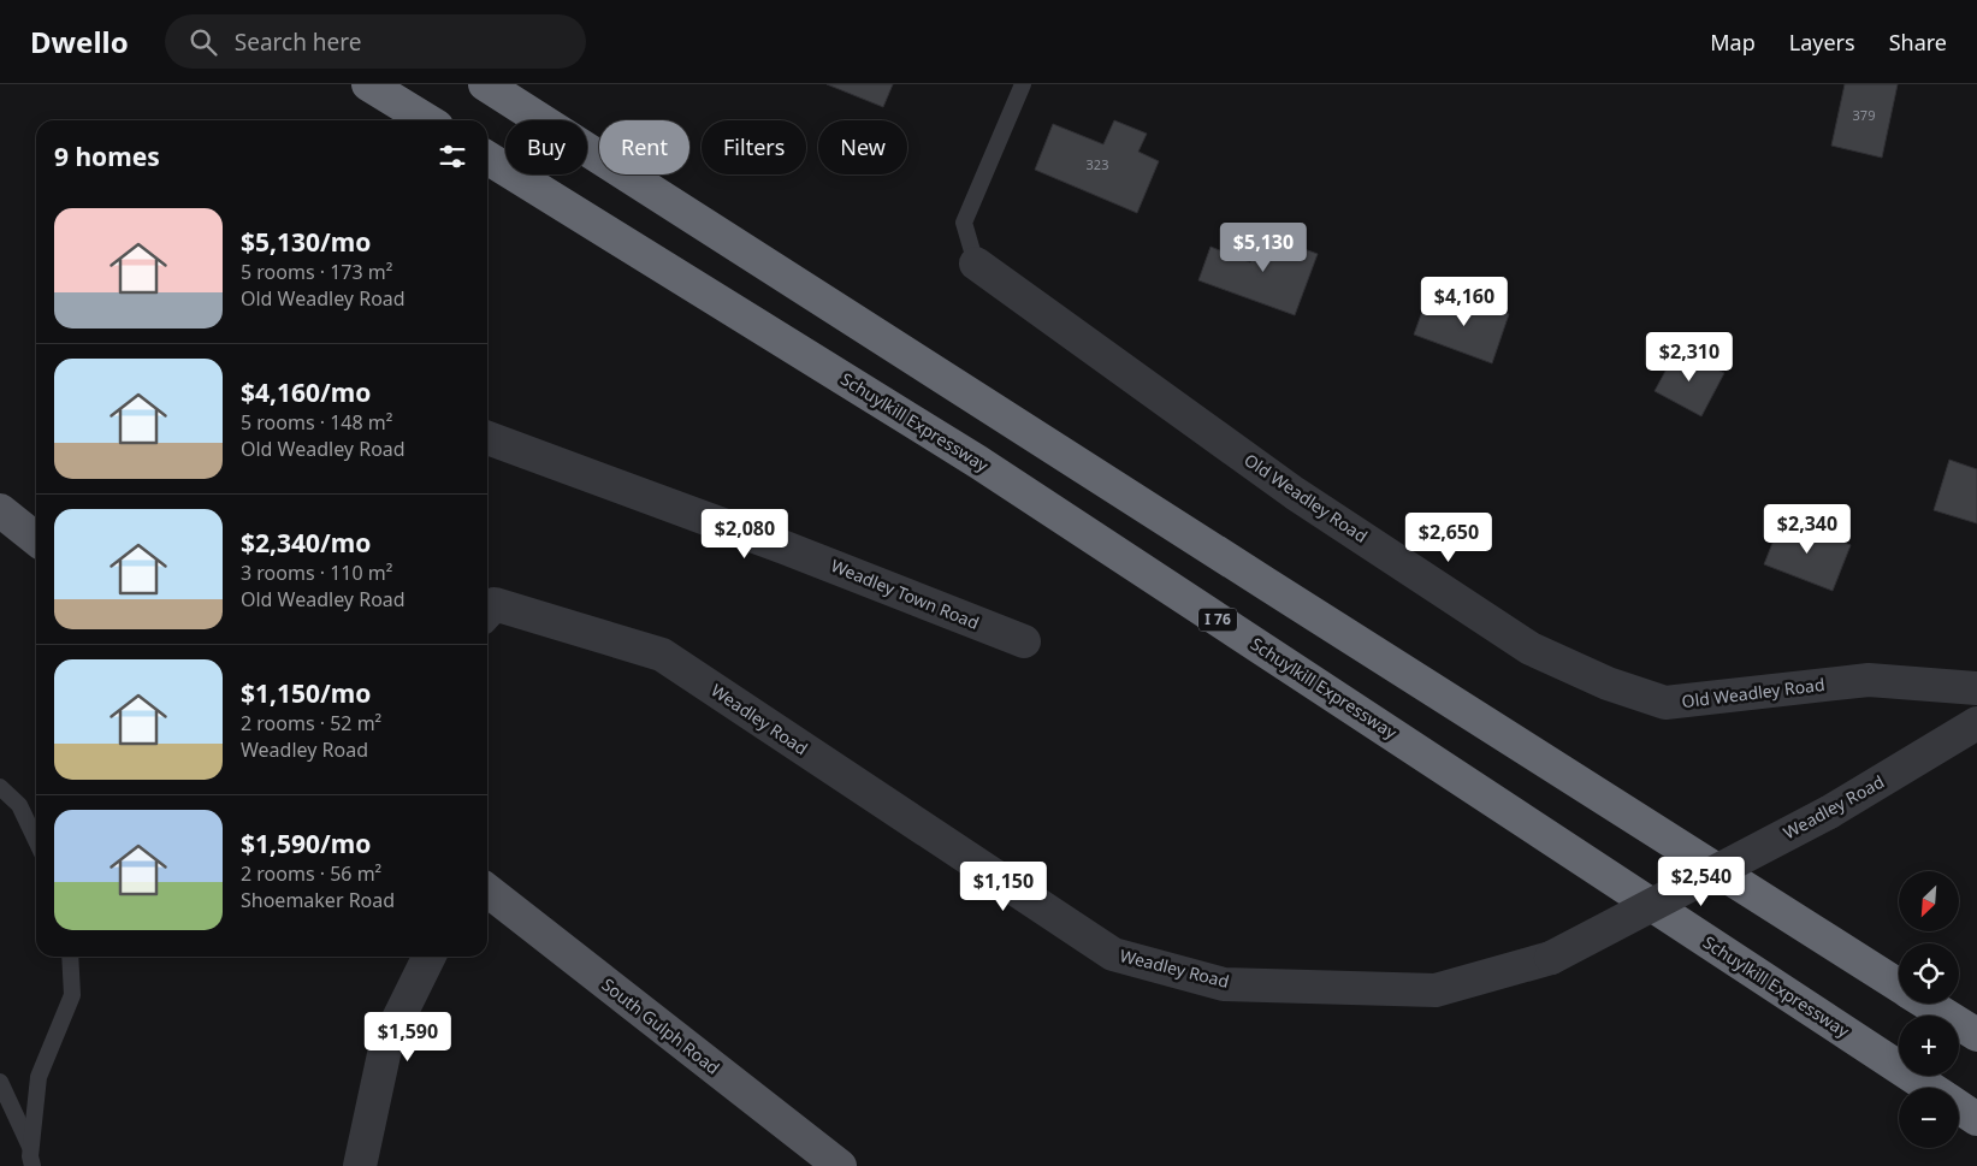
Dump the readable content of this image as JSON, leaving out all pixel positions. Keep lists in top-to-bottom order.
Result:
{
  "streets": {
    "highway": ["Schuylkill Expressway", "I 76"],
    "main road": ["South Gulph Road"],
    "street": ["Old Weadley Road", "Weadley Town Road", "Weadley Road"]
  },
  "house_numbers": ["379", "323"],
  "north": "bottom left",
  "page": {
    "header": "Dwello",
    "search": "Search here",
    "nav": ["Map", "Layers", "Share"],
    "chip": [
      "Buy",
      "Rent",
      "Filters",
      "New"
    ],
    "heading": "9 homes",
    "list": [
      {
        "name": "$5,130/mo",
        "note": "5 rooms · 173 m² · Old Weadley Road"
      },
      {
        "name": "$4,160/mo",
        "note": "5 rooms · 148 m² · Old Weadley Road"
      },
      {
        "name": "$2,340/mo",
        "note": "3 rooms · 110 m² · Old Weadley Road"
      },
      {
        "name": "$1,150/mo",
        "note": "2 rooms · 52 m² · Weadley Road"
      },
      {
        "name": "$1,590/mo",
        "note": "2 rooms · 56 m² · Shoemaker Road"
      }
    ],
    "price": [
      "$5,130",
      "$4,160",
      "$2,310",
      "$2,340",
      "$2,080",
      "$2,650",
      "$2,540",
      "$1,150",
      "$1,590"
    ],
    "map_buttons": ["+", "−"]
  }
}
